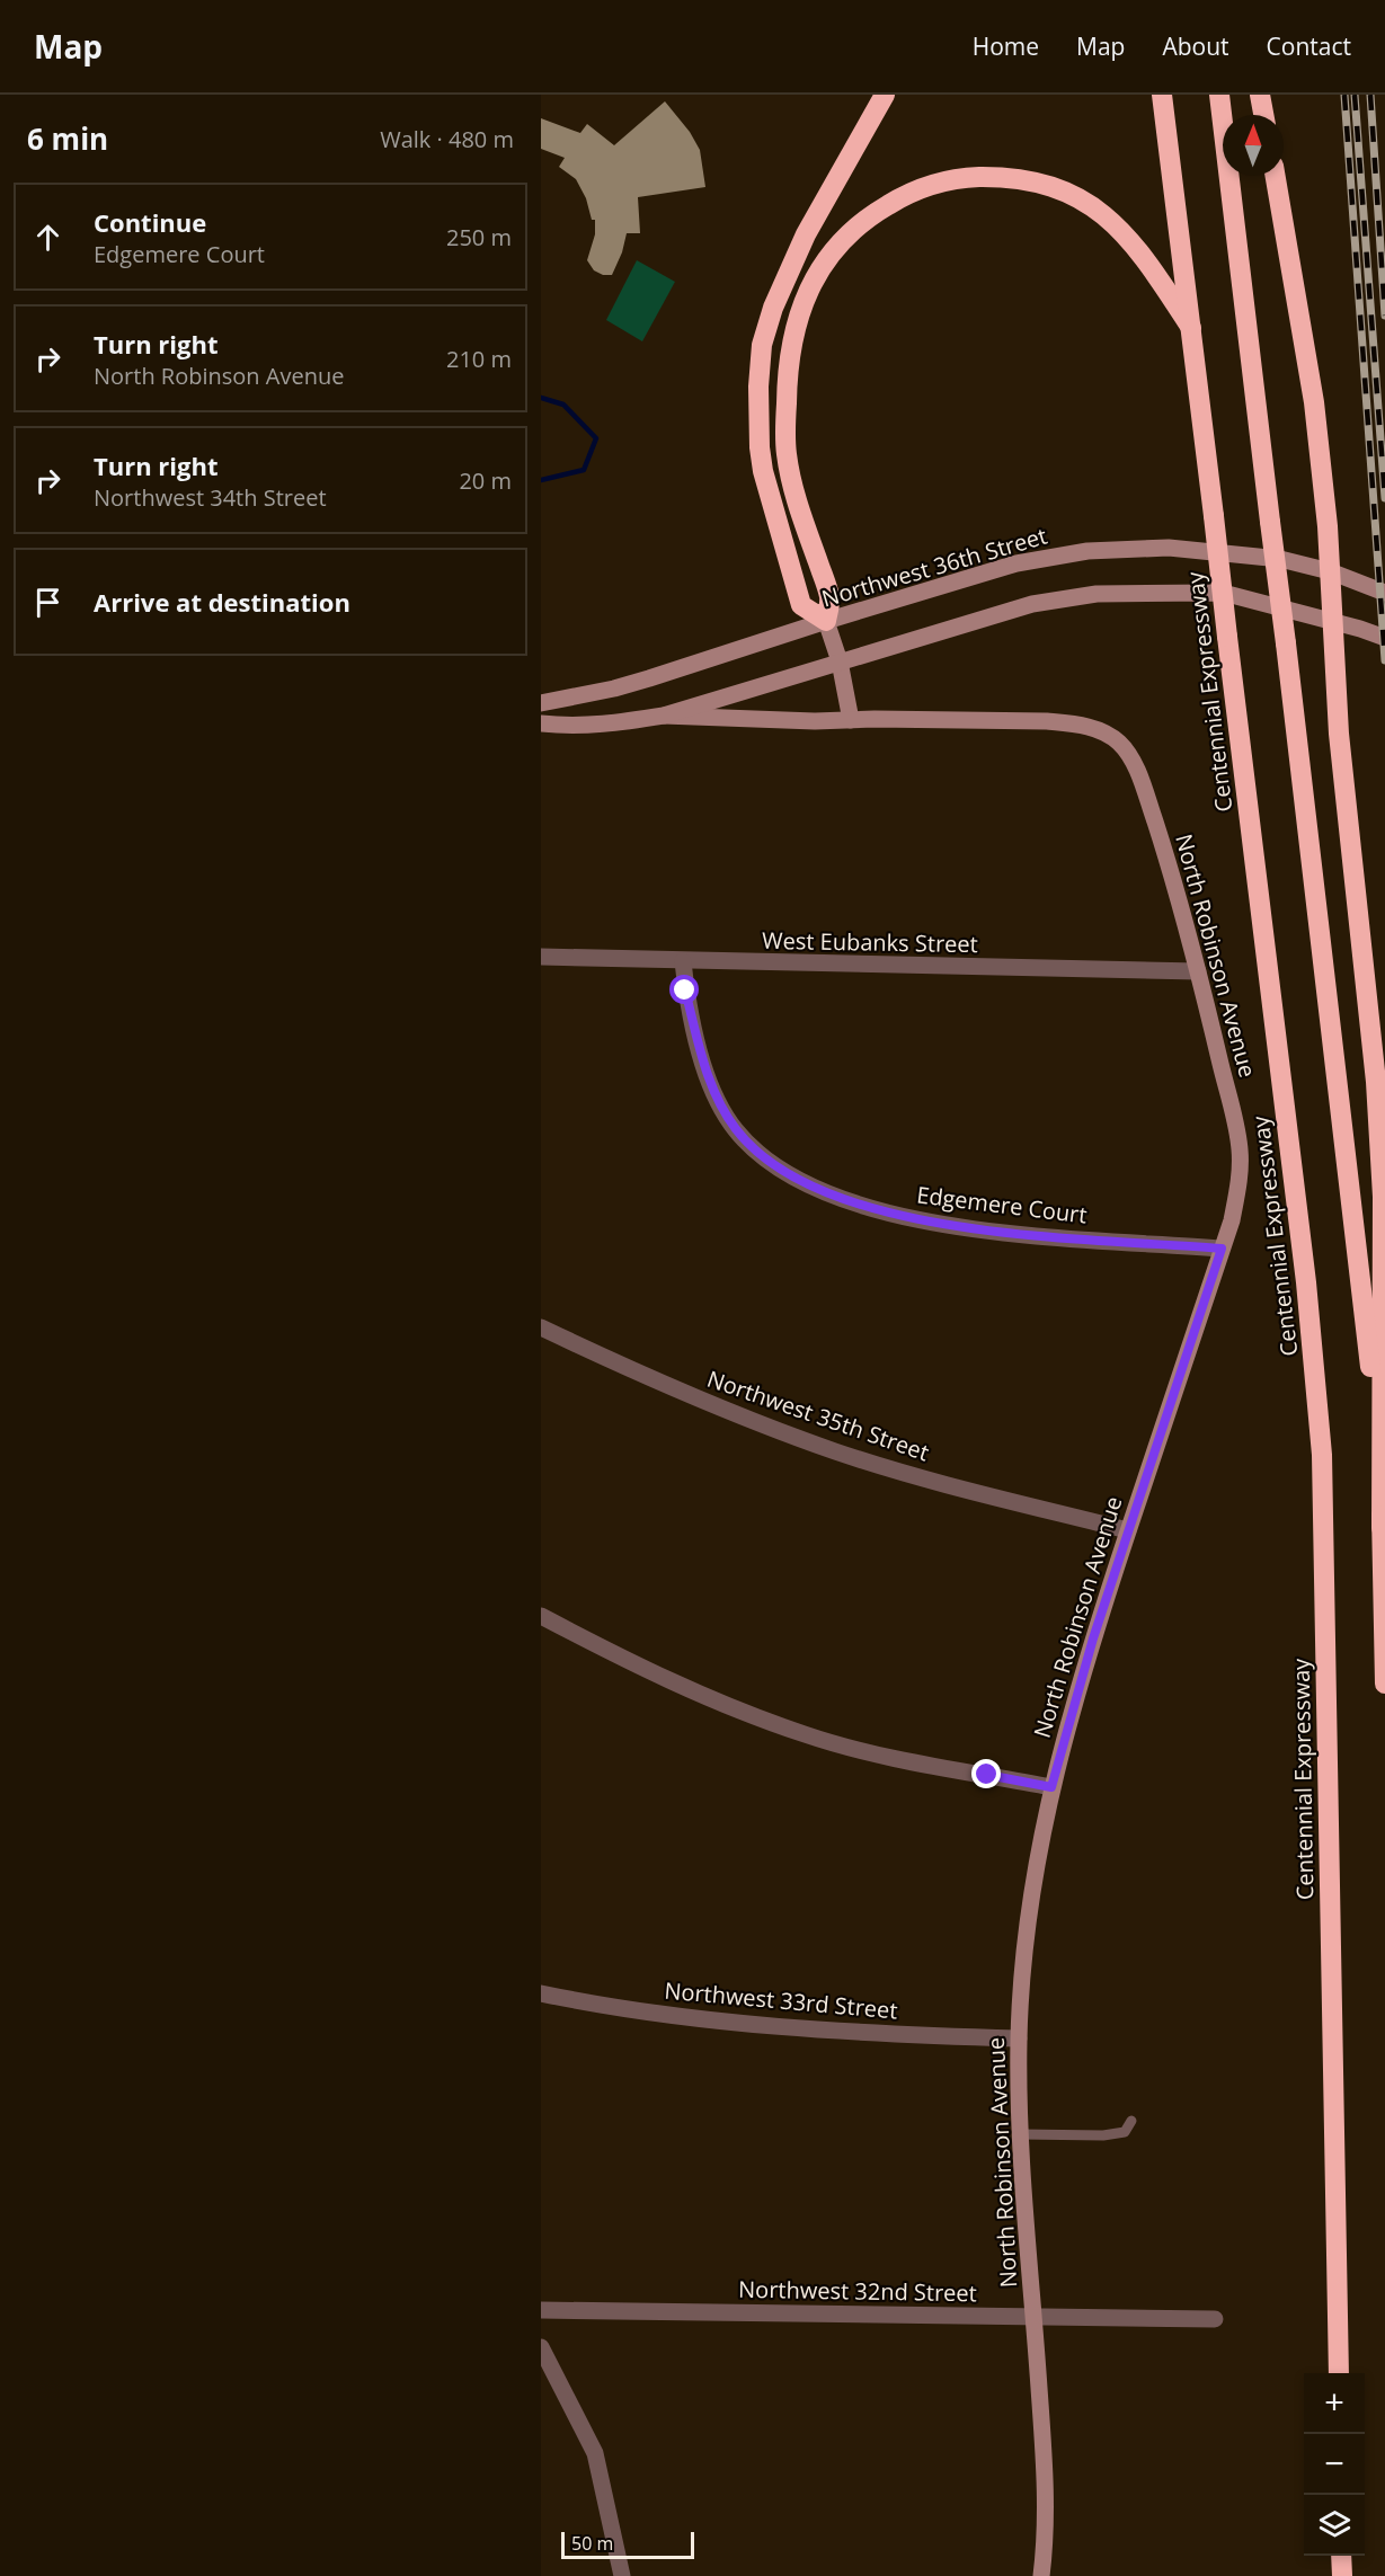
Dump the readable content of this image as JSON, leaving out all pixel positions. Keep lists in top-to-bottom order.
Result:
{
  "streets": {
    "highway": ["Centennial Expressway"],
    "street": [
      "Northwest 36th Street",
      "West Eubanks Street",
      "North Robinson Avenue",
      "Edgemere Court",
      "Northwest 35th Street",
      "Northwest 33rd Street",
      "Northwest 32nd Street"
    ]
  },
  "crossings": [
    ["West Eubanks Street", "North Robinson Avenue"],
    ["West Eubanks Street", "Edgemere Court"],
    ["North Robinson Avenue", "Edgemere Court"],
    ["North Robinson Avenue", "Northwest 35th Street"],
    ["North Robinson Avenue", "Northwest 33rd Street"],
    ["North Robinson Avenue", "Northwest 32nd Street"]
  ],
  "scale_bar": "50 m",
  "north": "top",
  "page": {
    "header": "Map",
    "nav": [
      "Home",
      "Map",
      "About",
      "Contact"
    ],
    "heading": ["6 min", "Walk · 480 m"],
    "list": [
      ["Continue", "Edgemere Court", "250 m"],
      ["Turn right", "North Robinson Avenue", "210 m"],
      ["Turn right", "Northwest 34th Street", "20 m"],
      "Arrive at destination"
    ],
    "map_buttons": ["+", "−"],
    "scale": "50 m"
  }
}
